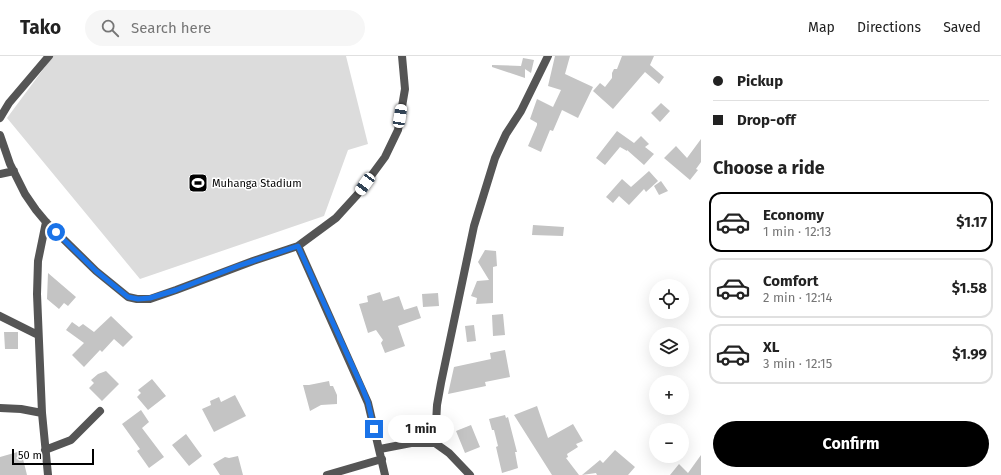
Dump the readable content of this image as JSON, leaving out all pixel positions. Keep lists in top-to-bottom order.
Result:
{
  "places": {
    "sports": ["Muhanga Stadium"]
  },
  "scale_bar": "50 m",
  "page": {
    "header": "Tako",
    "search": "Search here",
    "nav": ["Map", "Directions", "Saved"],
    "banner": ["Pickup", "Drop-off"],
    "heading": "Choose a ride",
    "list": [
      {
        "name": "Economy",
        "note": "1 min · 12:13",
        "value": "$1.17"
      },
      {
        "name": "Comfort",
        "note": "2 min · 12:14",
        "value": "$1.58"
      },
      {
        "name": "XL",
        "note": "3 min · 12:15",
        "value": "$1.99"
      }
    ],
    "map_buttons": ["+", "−"],
    "buttons": "Confirm",
    "bubble": "1 min",
    "scale": "50 m"
  }
}
